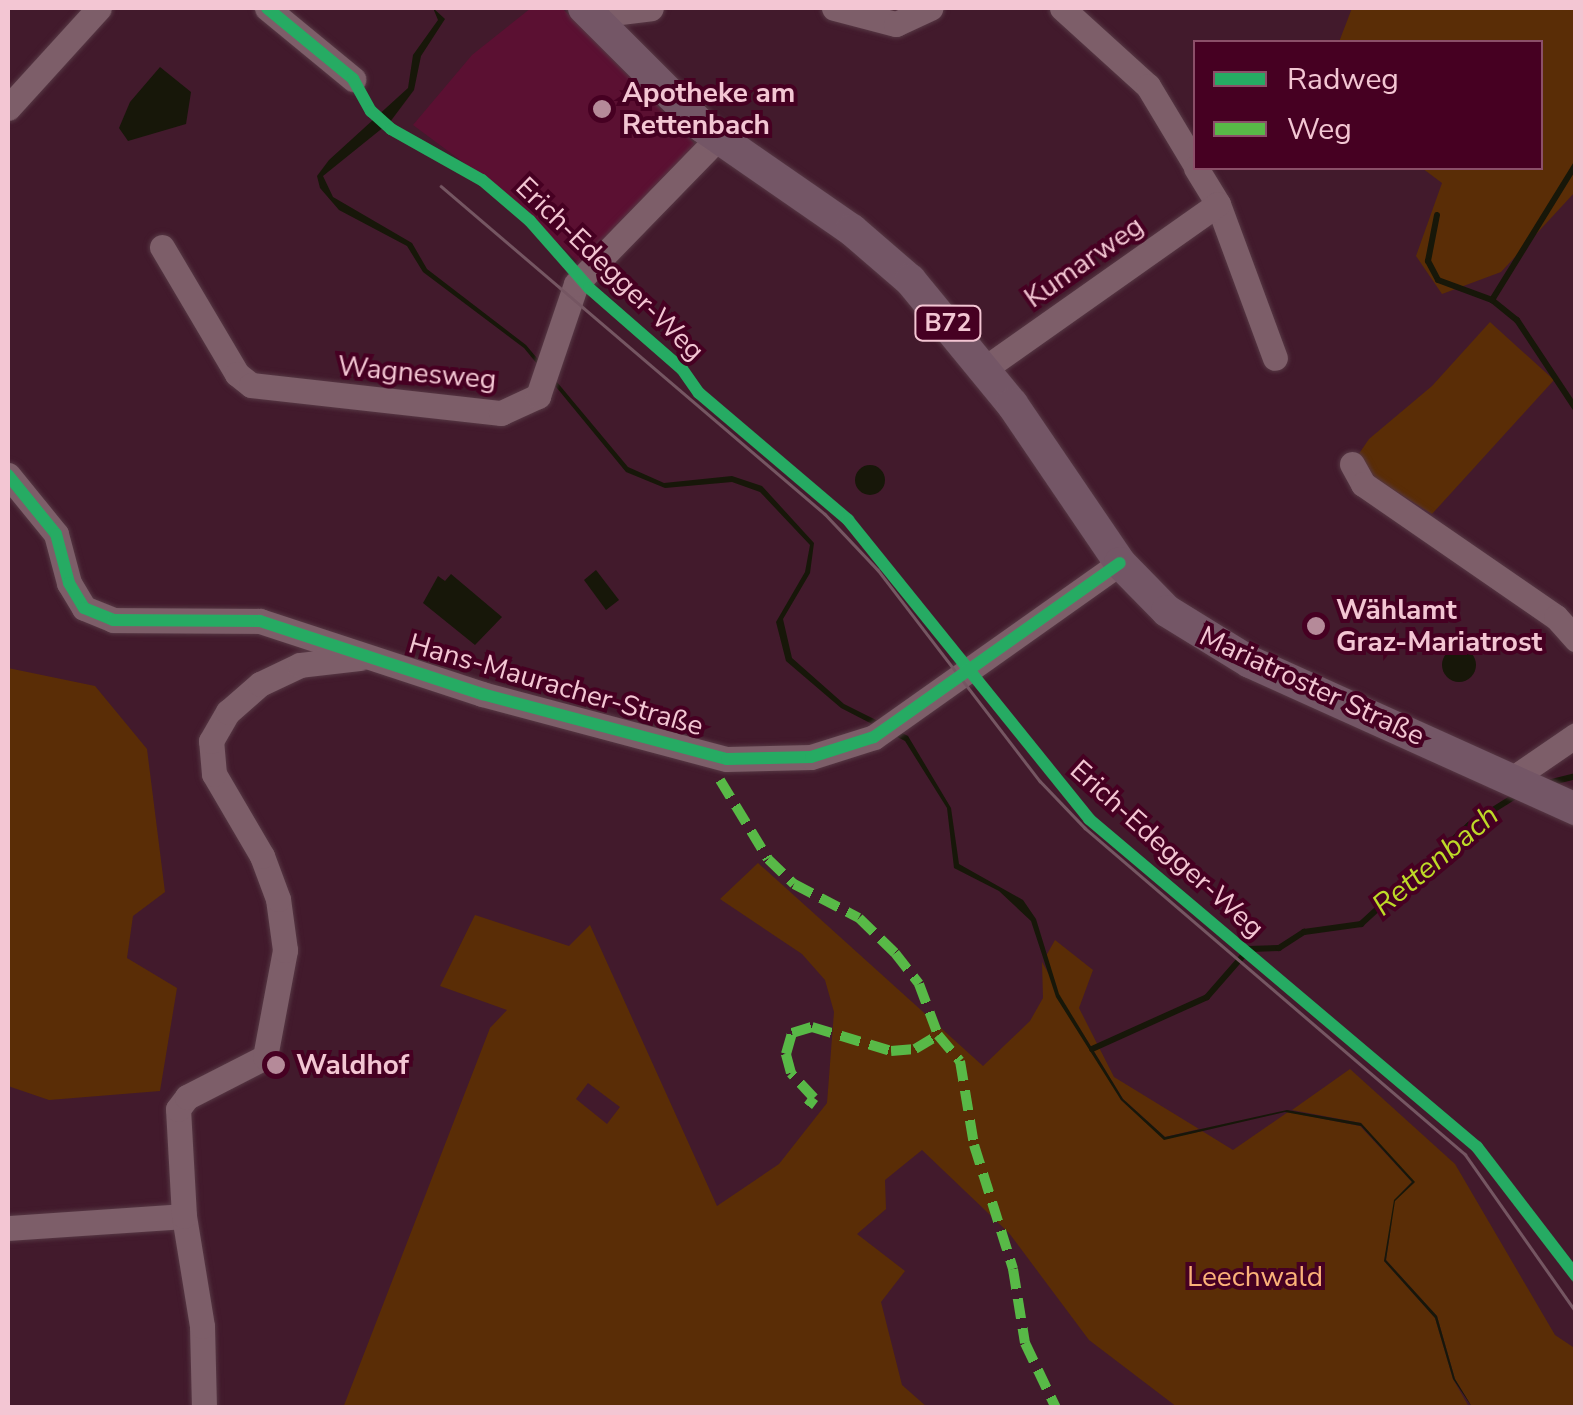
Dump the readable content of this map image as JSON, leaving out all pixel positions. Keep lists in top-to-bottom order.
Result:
{
  "streets": {
    "main road": ["B72", "Mariatroster Straße"],
    "street": ["Kumarweg", "Wagnesweg", "Hans-Mauracher-Straße"],
    "cycle path": ["Erich-Edegger-Weg"]
  },
  "crossings": [
    ["Kumarweg", "Mariatroster Straße"],
    ["Wagnesweg", "Mariatroster Straße"],
    ["Hans-Mauracher-Straße", "Mariatroster Straße"]
  ],
  "water": ["Rettenbach"],
  "parks": ["Leechwald"],
  "places": ["Apotheke am Rettenbach", "Wählamt Graz-Mariatrost", "Waldhof"],
  "legend": ["Radweg", "Weg"]
}
